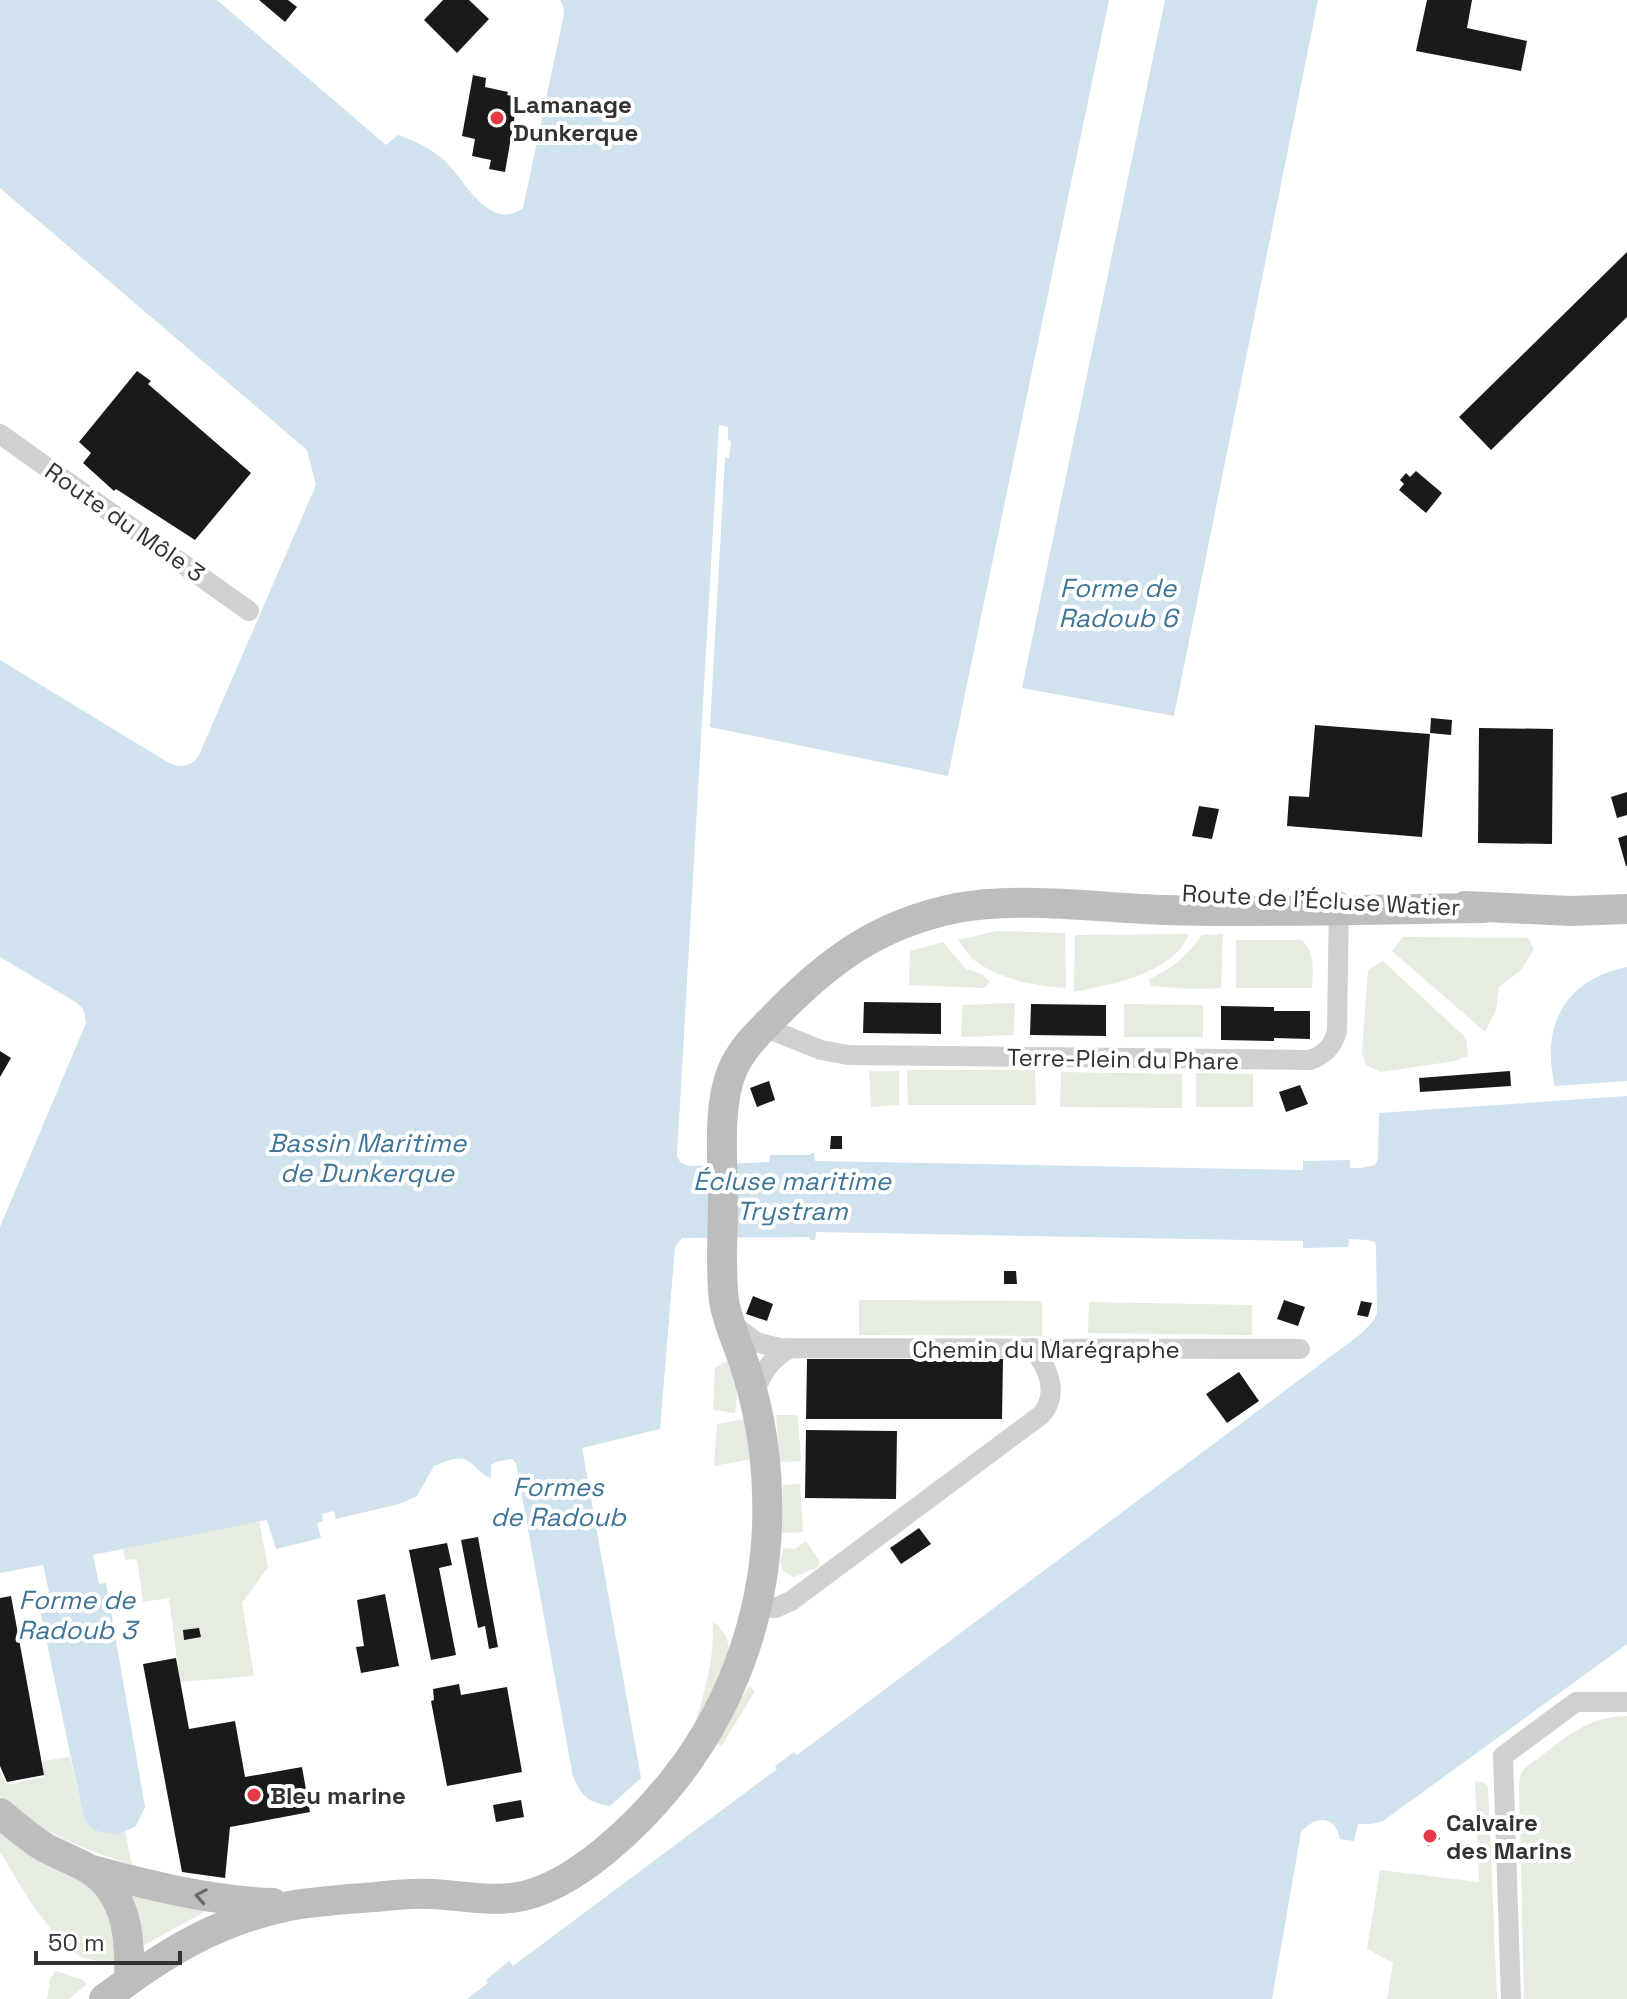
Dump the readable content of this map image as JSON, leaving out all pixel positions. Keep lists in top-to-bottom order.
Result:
{
  "streets": {
    "street": [
      "Route du Môle 3",
      "Route de l'Écluse Watier",
      "Terre-Plein du Phare",
      "Chemin du Marégraphe"
    ]
  },
  "crossings": [
    ["Route de l'Écluse Watier", "Terre-Plein du Phare"],
    ["Route de l'Écluse Watier", "Chemin du Marégraphe"]
  ],
  "water": [
    "Forme de Radoub 6",
    "Bassin Maritime de Dunkerque",
    "Écluse maritime Trystram",
    "Formes de Radoub",
    "Forme de Radoub 3"
  ],
  "places": ["Lamanage Dunkerque", "Bleu marine", "Calvaire des Marins"],
  "scale_bar": "50 m"
}
